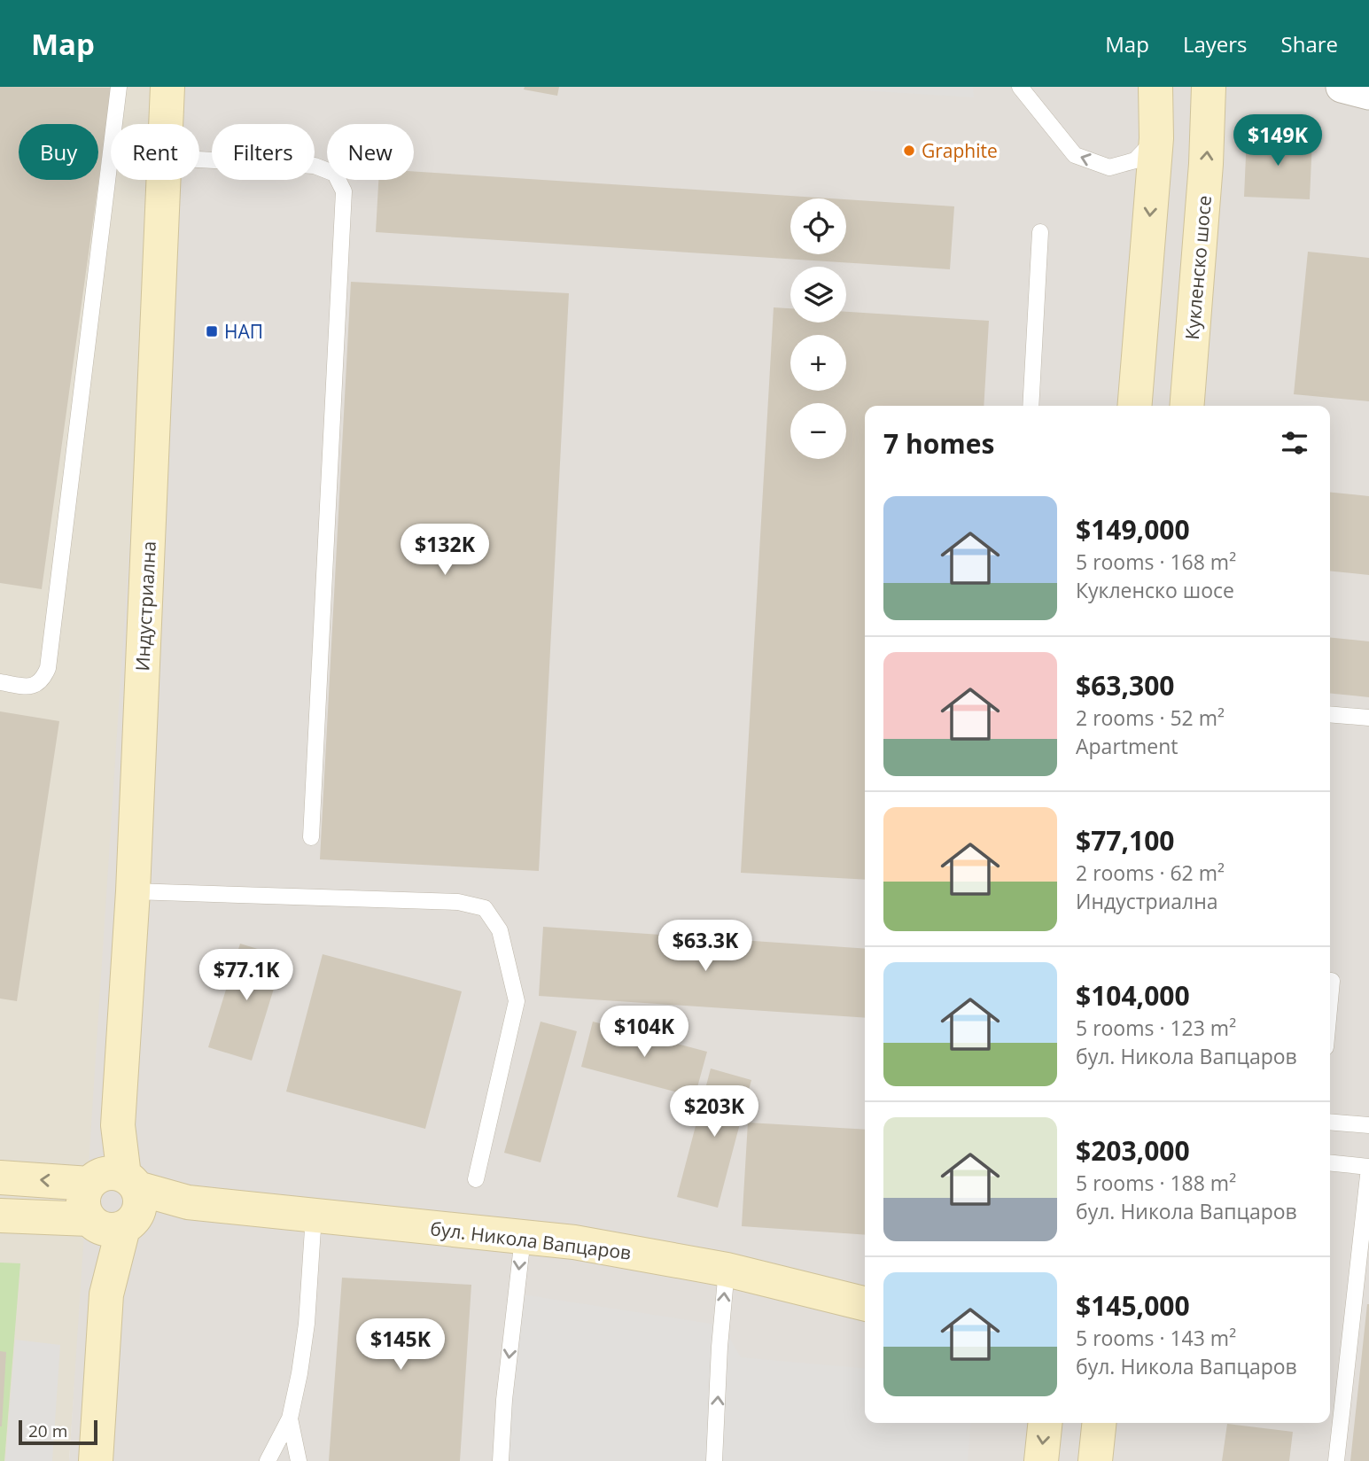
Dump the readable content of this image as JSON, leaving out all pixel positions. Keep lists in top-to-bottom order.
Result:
{
  "streets": {
    "street": ["Кукленско шосе", "Индустриална", "бул. Никола Вапцаров"]
  },
  "crossings": [
    ["Индустриална", "бул. Никола Вапцаров"]
  ],
  "places": {
    "other": ["Graphite"],
    "transit": ["НАП"]
  },
  "scale_bar": "20 m",
  "page": {
    "header": "Map",
    "nav": ["Map", "Layers", "Share"],
    "price": [
      "$149K",
      "$132K",
      "$63.3K",
      "$77.1K",
      "$104K",
      "$203K",
      "$145K"
    ],
    "chip": [
      "Buy",
      "Rent",
      "Filters",
      "New"
    ],
    "map_buttons": ["+", "−"],
    "heading": "7 homes",
    "list": [
      {
        "name": "$149,000",
        "note": "5 rooms · 168 m² · Кукленско шосе"
      },
      {
        "name": "$63,300",
        "note": "2 rooms · 52 m² · Apartment"
      },
      {
        "name": "$77,100",
        "note": "2 rooms · 62 m² · Индустриална"
      },
      {
        "name": "$104,000",
        "note": "5 rooms · 123 m² · бул. Никола Вапцаров"
      },
      {
        "name": "$203,000",
        "note": "5 rooms · 188 m² · бул. Никола Вапцаров"
      },
      {
        "name": "$145,000",
        "note": "5 rooms · 143 m² · бул. Никола Вапцаров"
      }
    ],
    "scale": "20 m"
  }
}
